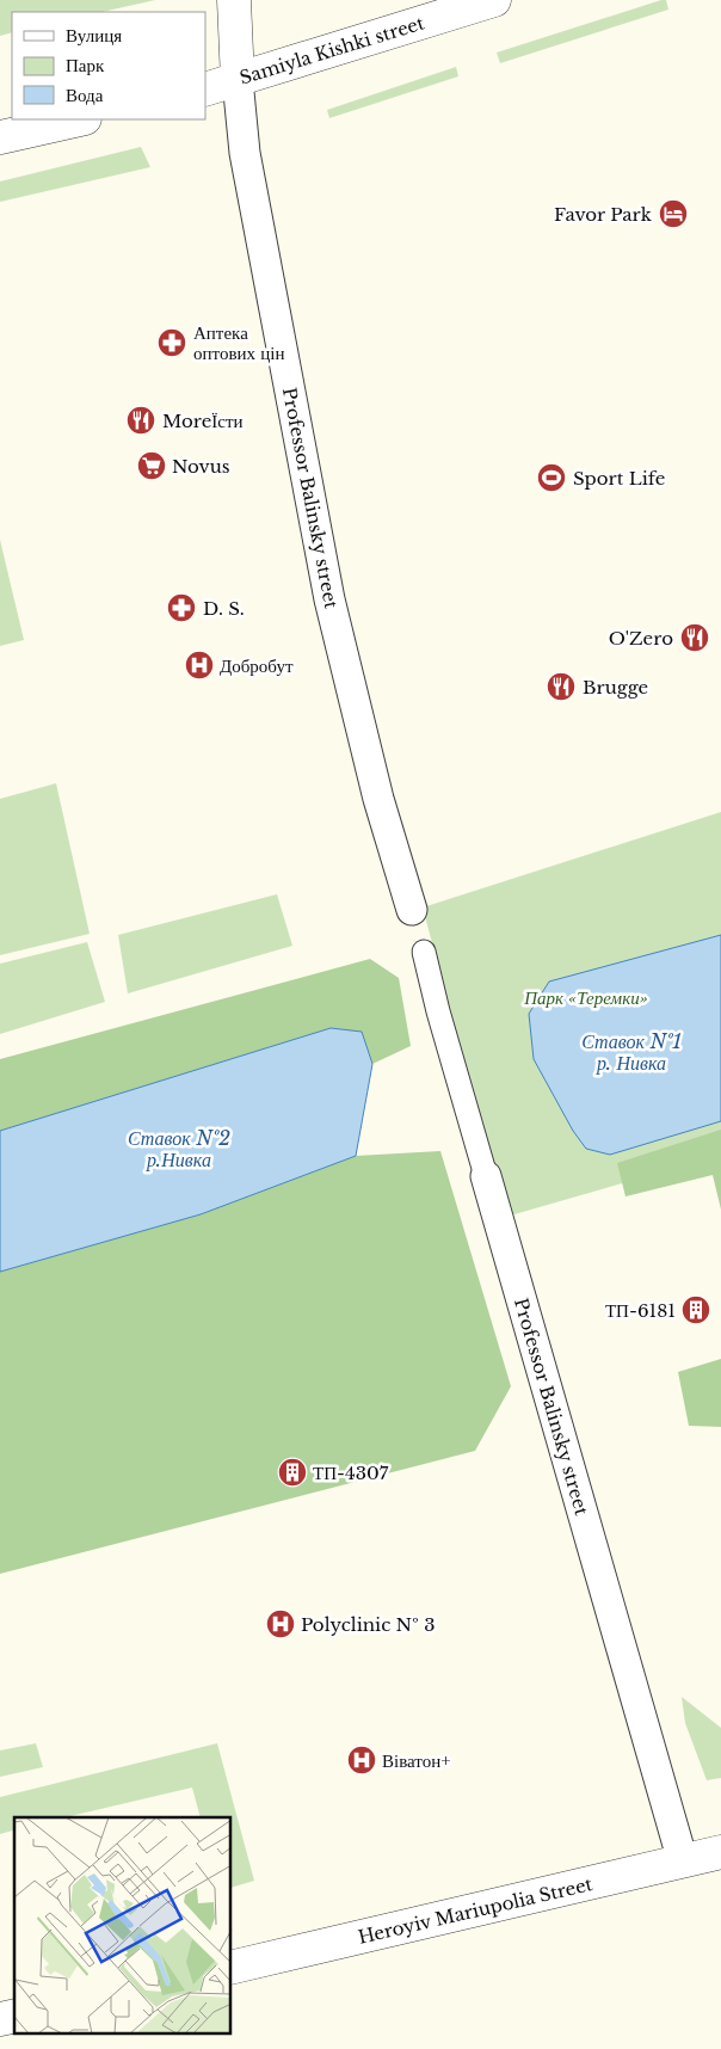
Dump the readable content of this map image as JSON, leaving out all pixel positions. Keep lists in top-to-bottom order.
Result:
{
  "streets": {
    "street": ["Samiyla Kishki street", "Professor Balinsky street", "Heroyiv Mariupolia Street"]
  },
  "crossings": [
    ["Samiyla Kishki street", "Professor Balinsky street"],
    ["Professor Balinsky street", "Heroyiv Mariupolia Street"]
  ],
  "water": ["Ставок №1 р. Нивка", "Ставок №2 р.Нивка"],
  "parks": ["Парк «Теремки»"],
  "places": {
    "hotel": ["Favor Park"],
    "pharmacy": ["Аптека оптових цін", "D. S."],
    "restaurant": ["MoreЇсти", "O'Zero", "Brugge"],
    "supermarket": ["Novus"],
    "sports": ["Sport Life"],
    "hospital": ["Добробут", "Polyclinic № 3", "Віватон+"],
    "building": ["ТП-6181", "ТП-4307"]
  },
  "legend": ["Вулиця", "Парк", "Вода"]
}
